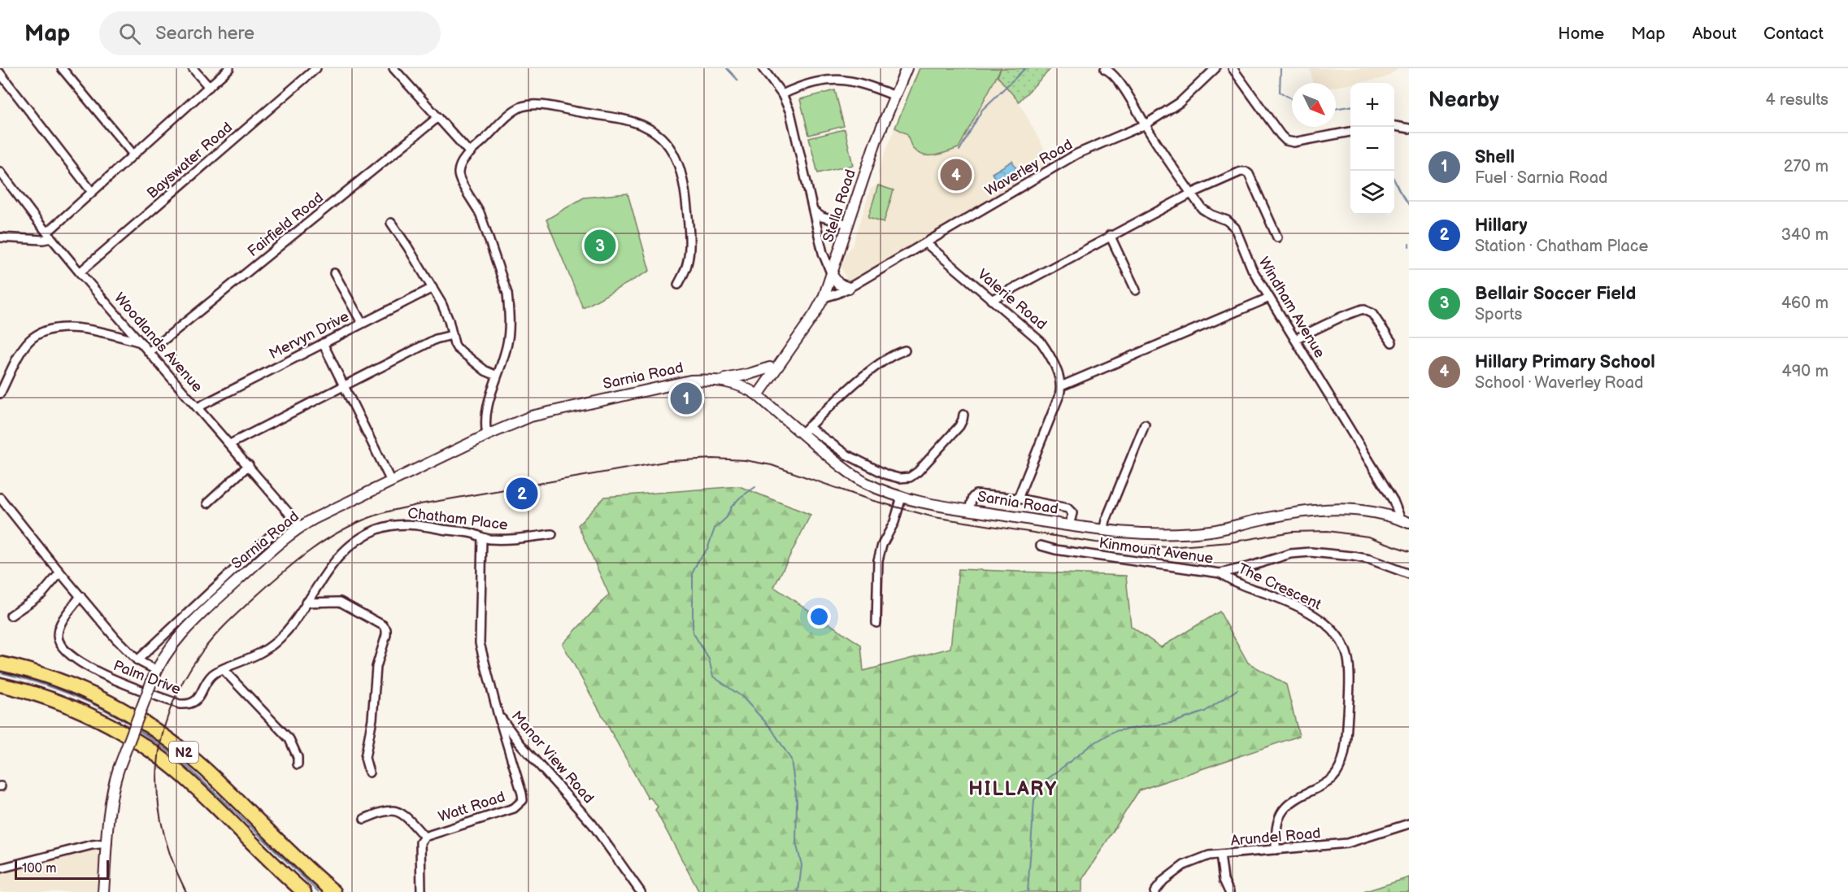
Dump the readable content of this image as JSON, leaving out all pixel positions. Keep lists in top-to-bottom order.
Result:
{
  "streets": {
    "highway": ["N2"],
    "main road": ["Stella Road", "Sarnia Road"],
    "street": [
      "Bayswater Road",
      "Waverley Road",
      "Fairfield Road",
      "Valerie Road",
      "Windham Avenue",
      "Mervyn Drive",
      "Woodlands Avenue",
      "Chatham Place",
      "Kinmount Avenue",
      "The Crescent",
      "Palm Drive",
      "Manor View Road",
      "Watt Road",
      "Arundel Road"
    ]
  },
  "crossings": [
    ["Bayswater Road", "Woodlands Avenue"],
    ["Waverley Road", "Stella Road"],
    ["Waverley Road", "Valerie Road"],
    ["Waverley Road", "Windham Avenue"],
    ["Stella Road", "Sarnia Road"],
    ["Fairfield Road", "Woodlands Avenue"],
    ["Windham Avenue", "Sarnia Road"],
    ["Mervyn Drive", "Woodlands Avenue"],
    ["Woodlands Avenue", "Sarnia Road"],
    ["Chatham Place", "Palm Drive"],
    ["Chatham Place", "Manor View Road"],
    ["Kinmount Avenue", "The Crescent"],
    ["The Crescent", "Arundel Road"],
    ["Manor View Road", "Watt Road"]
  ],
  "districts": ["HILLARY"],
  "scale_bar": "100 m",
  "north": "bottom right",
  "page": {
    "header": "Map",
    "search": "Search here",
    "nav": [
      "Home",
      "Map",
      "About",
      "Contact"
    ],
    "heading": ["Nearby", "4 results"],
    "map_buttons": ["+", "−"],
    "list": [
      {
        "mark": "1",
        "name": "Shell",
        "note": "Fuel · Sarnia Road",
        "value": "270 m"
      },
      {
        "mark": "2",
        "name": "Hillary",
        "note": "Station · Chatham Place",
        "value": "340 m"
      },
      {
        "mark": "3",
        "name": "Bellair Soccer Field",
        "note": "Sports",
        "value": "460 m"
      },
      {
        "mark": "4",
        "name": "Hillary Primary School",
        "note": "School · Waverley Road",
        "value": "490 m"
      }
    ],
    "pins": [
      "4",
      "3",
      "1",
      "2"
    ],
    "scale": "100 m"
  }
}
